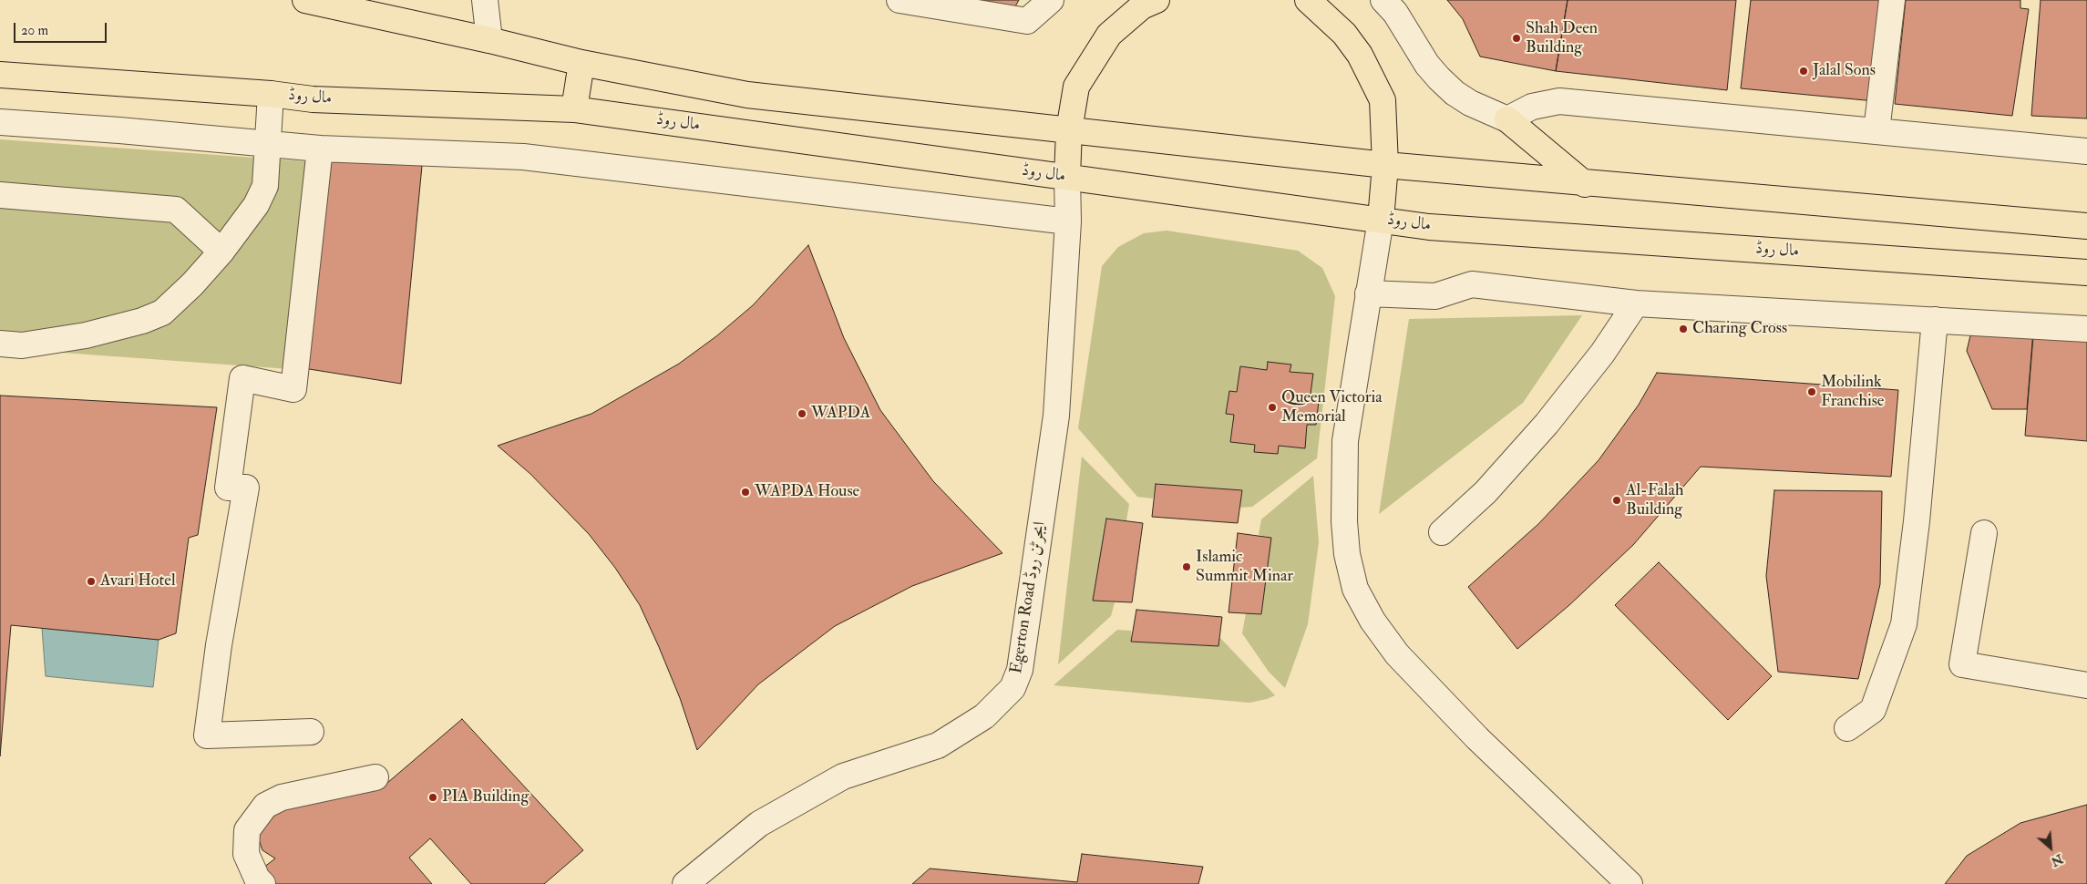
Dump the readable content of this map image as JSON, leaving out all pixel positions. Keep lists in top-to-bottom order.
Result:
{
  "streets": {
    "main road": ["مال روڈ"],
    "street": ["Egerton Road ایجرٹن روڈ"]
  },
  "crossings": [
    ["مال روڈ", "Egerton Road ایجرٹن روڈ"]
  ],
  "places": [
    "Shah Deen Building",
    "Jalal Sons",
    "Charing Cross",
    "Mobilink Franchise",
    "Queen Victoria Memorial",
    "WAPDA",
    "WAPDA House",
    "Al-Falah Building",
    "Islamic Summit Minar",
    "Avari Hotel",
    "PIA Building"
  ],
  "scale_bar": "20 m",
  "north": "bottom right"
}
